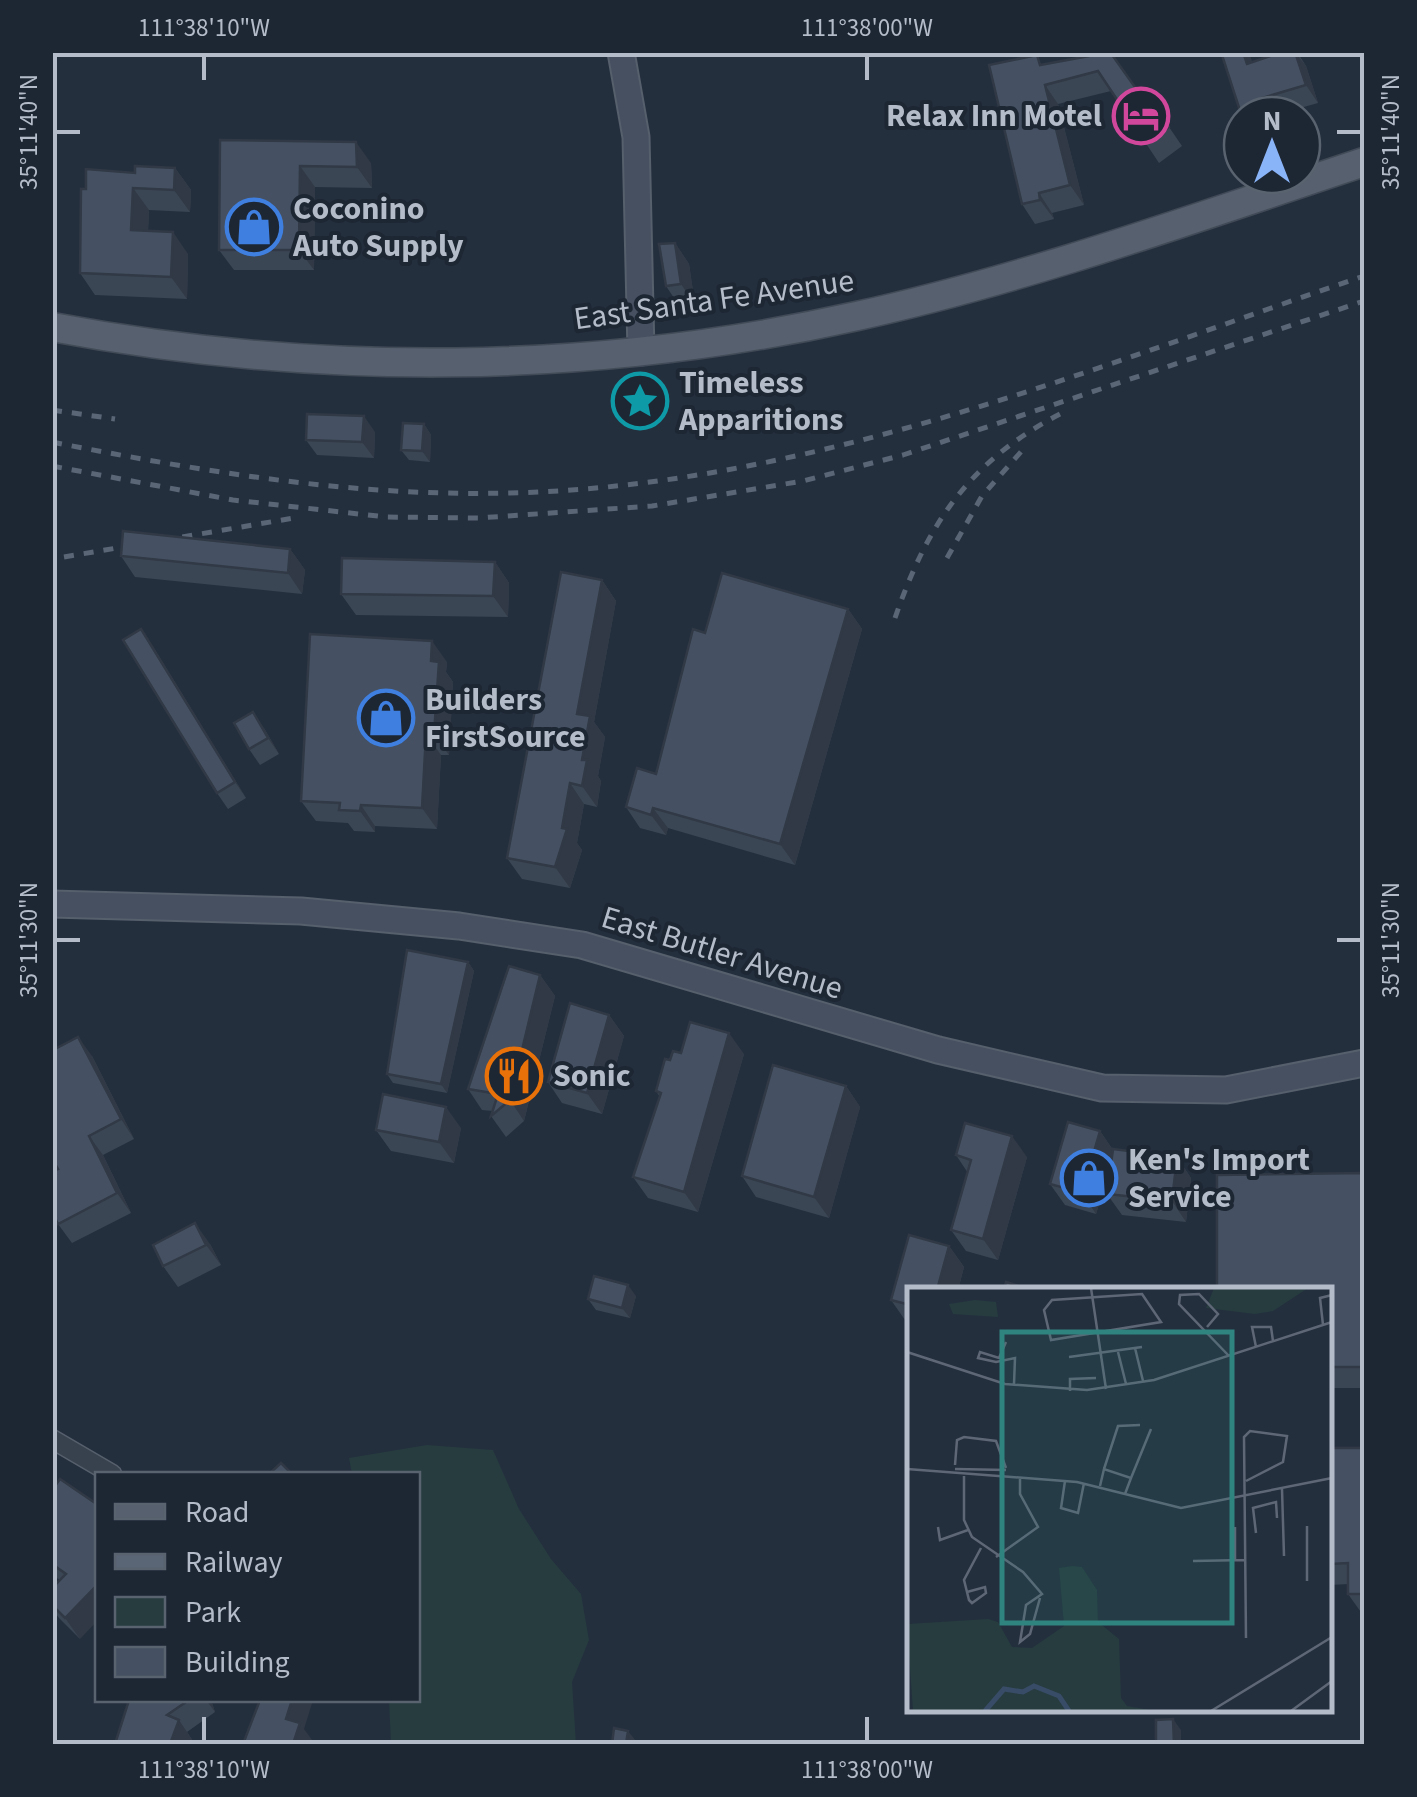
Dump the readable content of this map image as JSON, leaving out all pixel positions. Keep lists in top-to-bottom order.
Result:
{
  "streets": {
    "main road": ["East Santa Fe Avenue", "East Butler Avenue"]
  },
  "places": {
    "hotel": ["Relax Inn Motel"],
    "shop": ["Coconino Auto Supply", "Builders FirstSource", "Ken's Import Service"],
    "place": ["Timeless Apparitions"],
    "restaurant": ["Sonic"]
  },
  "legend": [
    "Road",
    "Railway",
    "Park",
    "Building"
  ],
  "north": "top",
  "coordinates": [
    "111°38'10\"W",
    "111°38'00\"W",
    "35°11'40\"N",
    "35°11'30\"N"
  ]
}
